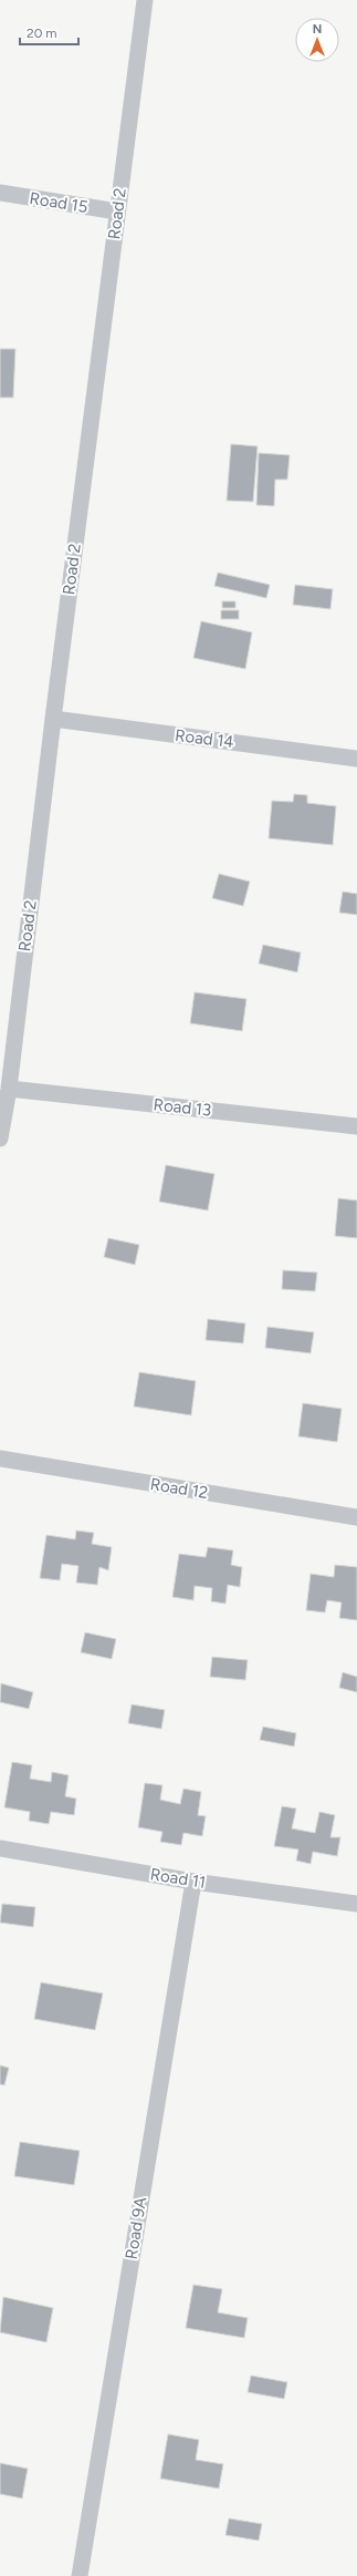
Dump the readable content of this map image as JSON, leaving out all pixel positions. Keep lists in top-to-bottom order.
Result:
{
  "streets": {
    "street": [
      "Road 15",
      "Road 2",
      "Road 14",
      "Road 13",
      "Road 12",
      "Road 11",
      "Road 9A"
    ]
  },
  "crossings": [
    ["Road 15", "Road 2"],
    ["Road 2", "Road 14"],
    ["Road 2", "Road 13"],
    ["Road 11", "Road 9A"]
  ],
  "scale_bar": "20 m",
  "north": "top"
}
